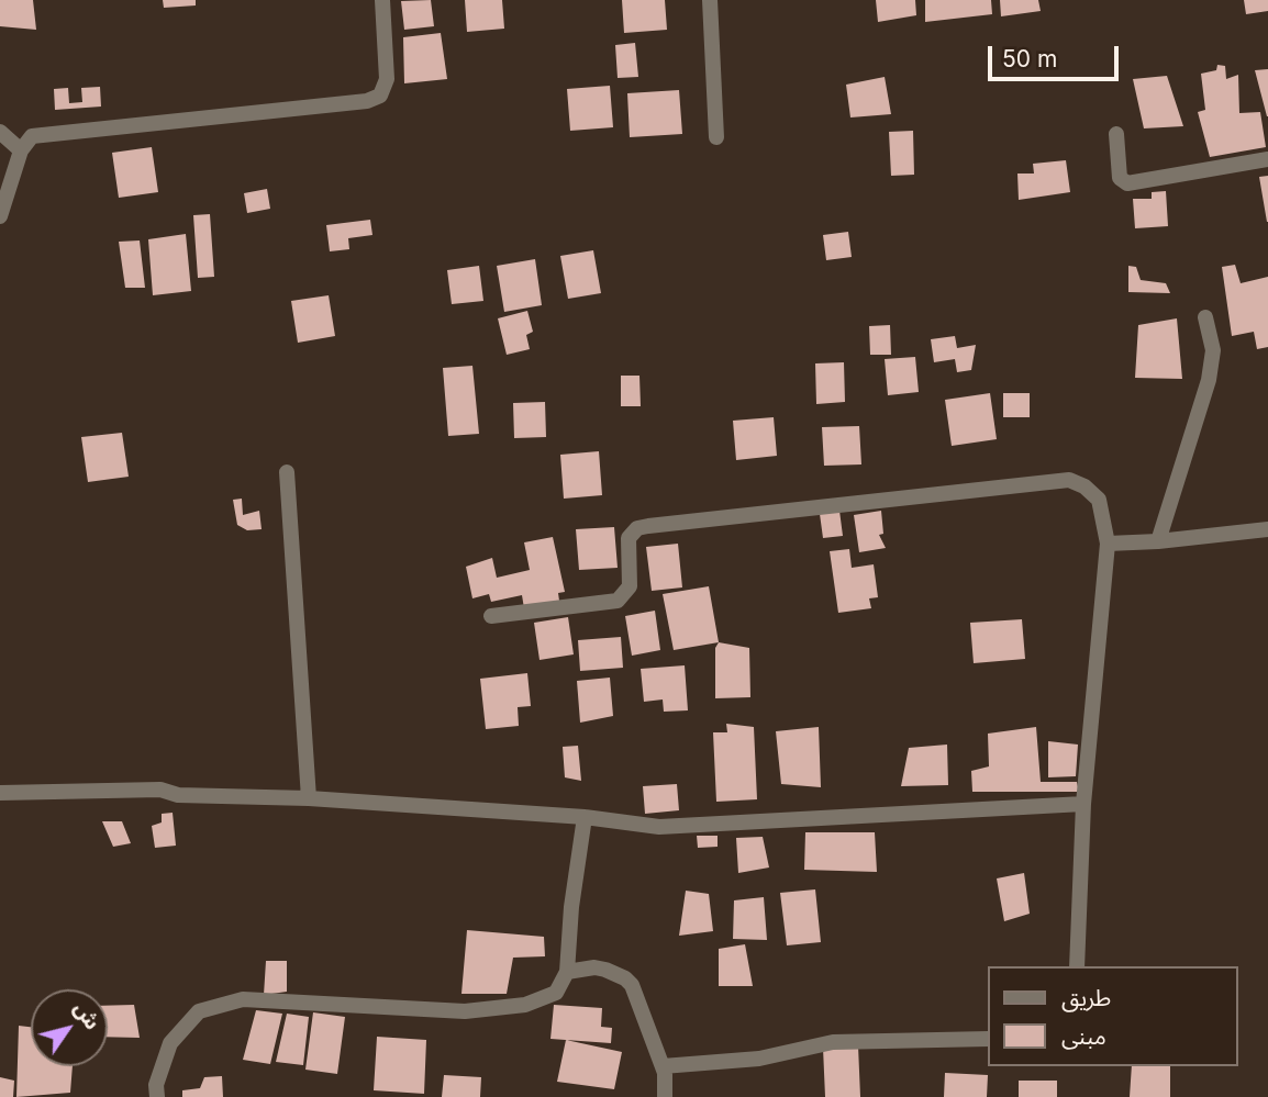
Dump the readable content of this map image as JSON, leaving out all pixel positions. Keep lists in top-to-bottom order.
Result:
{
  "legend": ["طريق", "مبنى"],
  "scale_bar": "50 m",
  "north": "top right"
}
